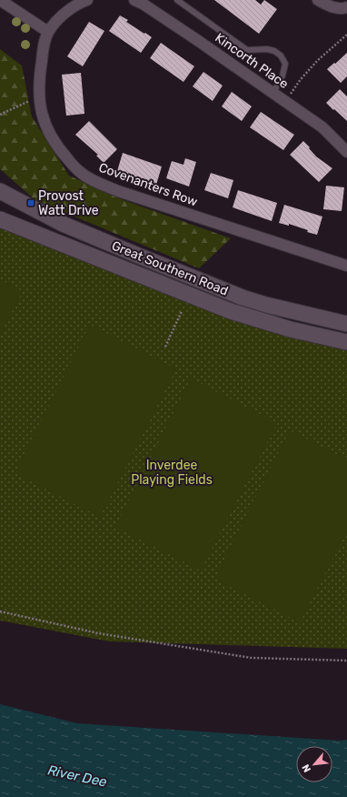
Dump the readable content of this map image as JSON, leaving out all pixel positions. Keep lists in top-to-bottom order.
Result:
{
  "streets": {
    "main road": ["Great Southern Road"],
    "street": ["Kincorth Place", "Covenanters Row"]
  },
  "water": ["River Dee"],
  "parks": ["Inverdee Playing Fields"],
  "places": {
    "transit": ["Provost Watt Drive"]
  },
  "north": "bottom left"
}
